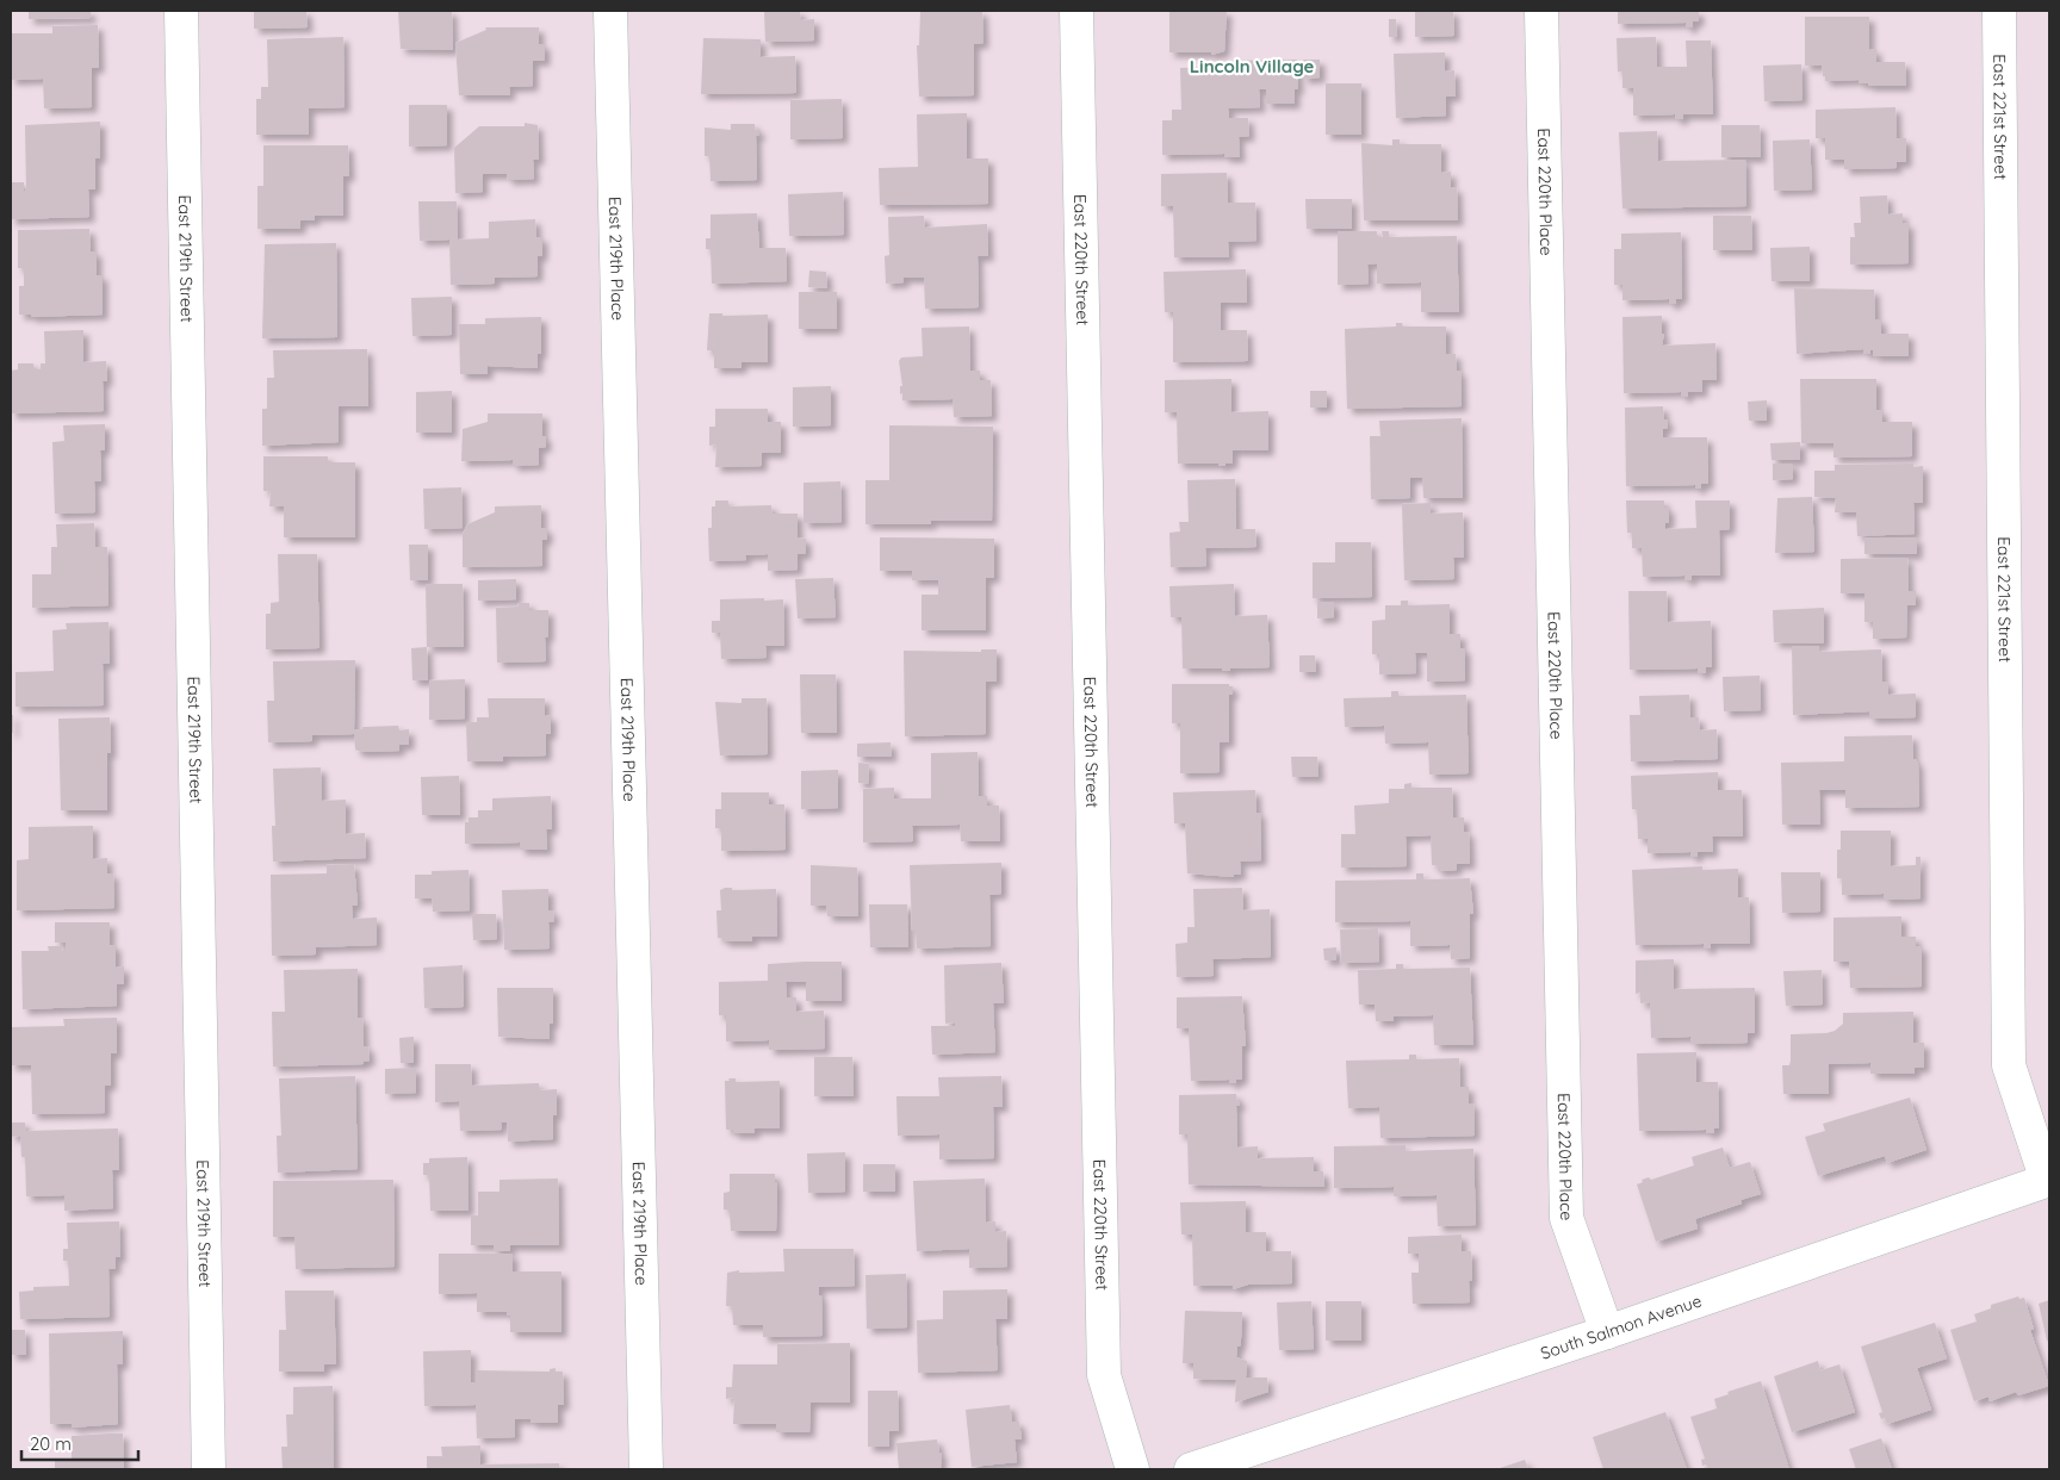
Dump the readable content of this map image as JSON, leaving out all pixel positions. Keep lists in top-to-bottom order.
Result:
{
  "streets": {
    "street": [
      "East 221st Street",
      "East 220th Place",
      "East 219th Street",
      "East 219th Place",
      "East 220th Street",
      "South Salmon Avenue"
    ]
  },
  "crossings": [
    ["East 221st Street", "South Salmon Avenue"],
    ["East 220th Place", "South Salmon Avenue"]
  ],
  "districts": ["Lincoln Village"],
  "scale_bar": "20 m"
}
